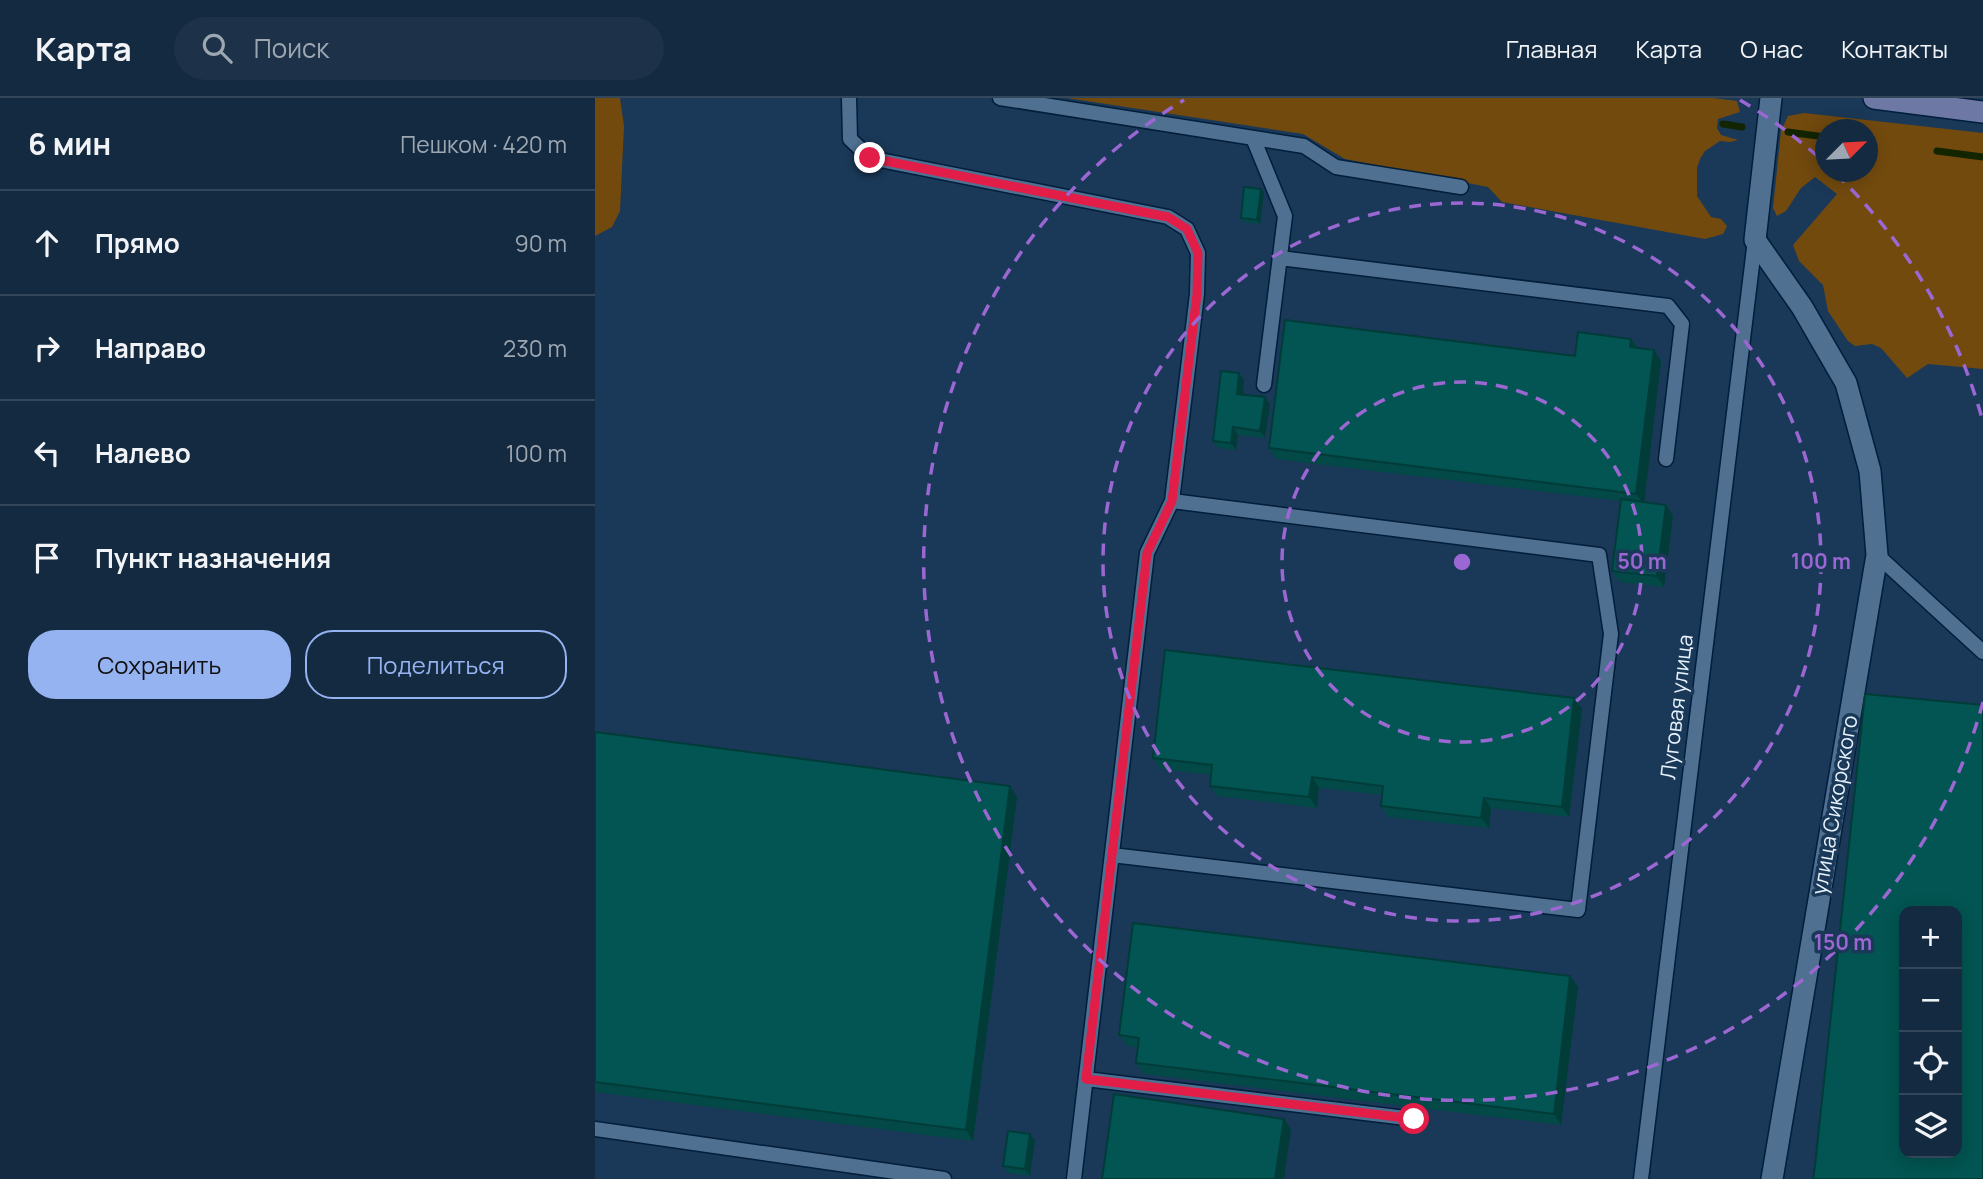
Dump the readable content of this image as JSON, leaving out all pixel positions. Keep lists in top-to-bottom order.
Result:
{
  "streets": {
    "street": ["улица Сикорского"],
    "lane": ["Луговая улица"]
  },
  "crossings": [
    ["Луговая улица", "улица Сикорского"]
  ],
  "north": "top right",
  "page": {
    "header": "Карта",
    "search": "Поиск",
    "nav": [
      "Главная",
      "Карта",
      "О нас",
      "Контакты"
    ],
    "heading": ["6 мин", "Пешком · 420 m"],
    "list": [
      ["Прямо", "90 m"],
      ["Направо", "230 m"],
      ["Налево", "100 m"],
      "Пункт назначения"
    ],
    "buttons": ["Сохранить", "Поделиться"],
    "map_buttons": ["+", "−"]
  },
  "rings": ["50 m", "100 m", "150 m"]
}
